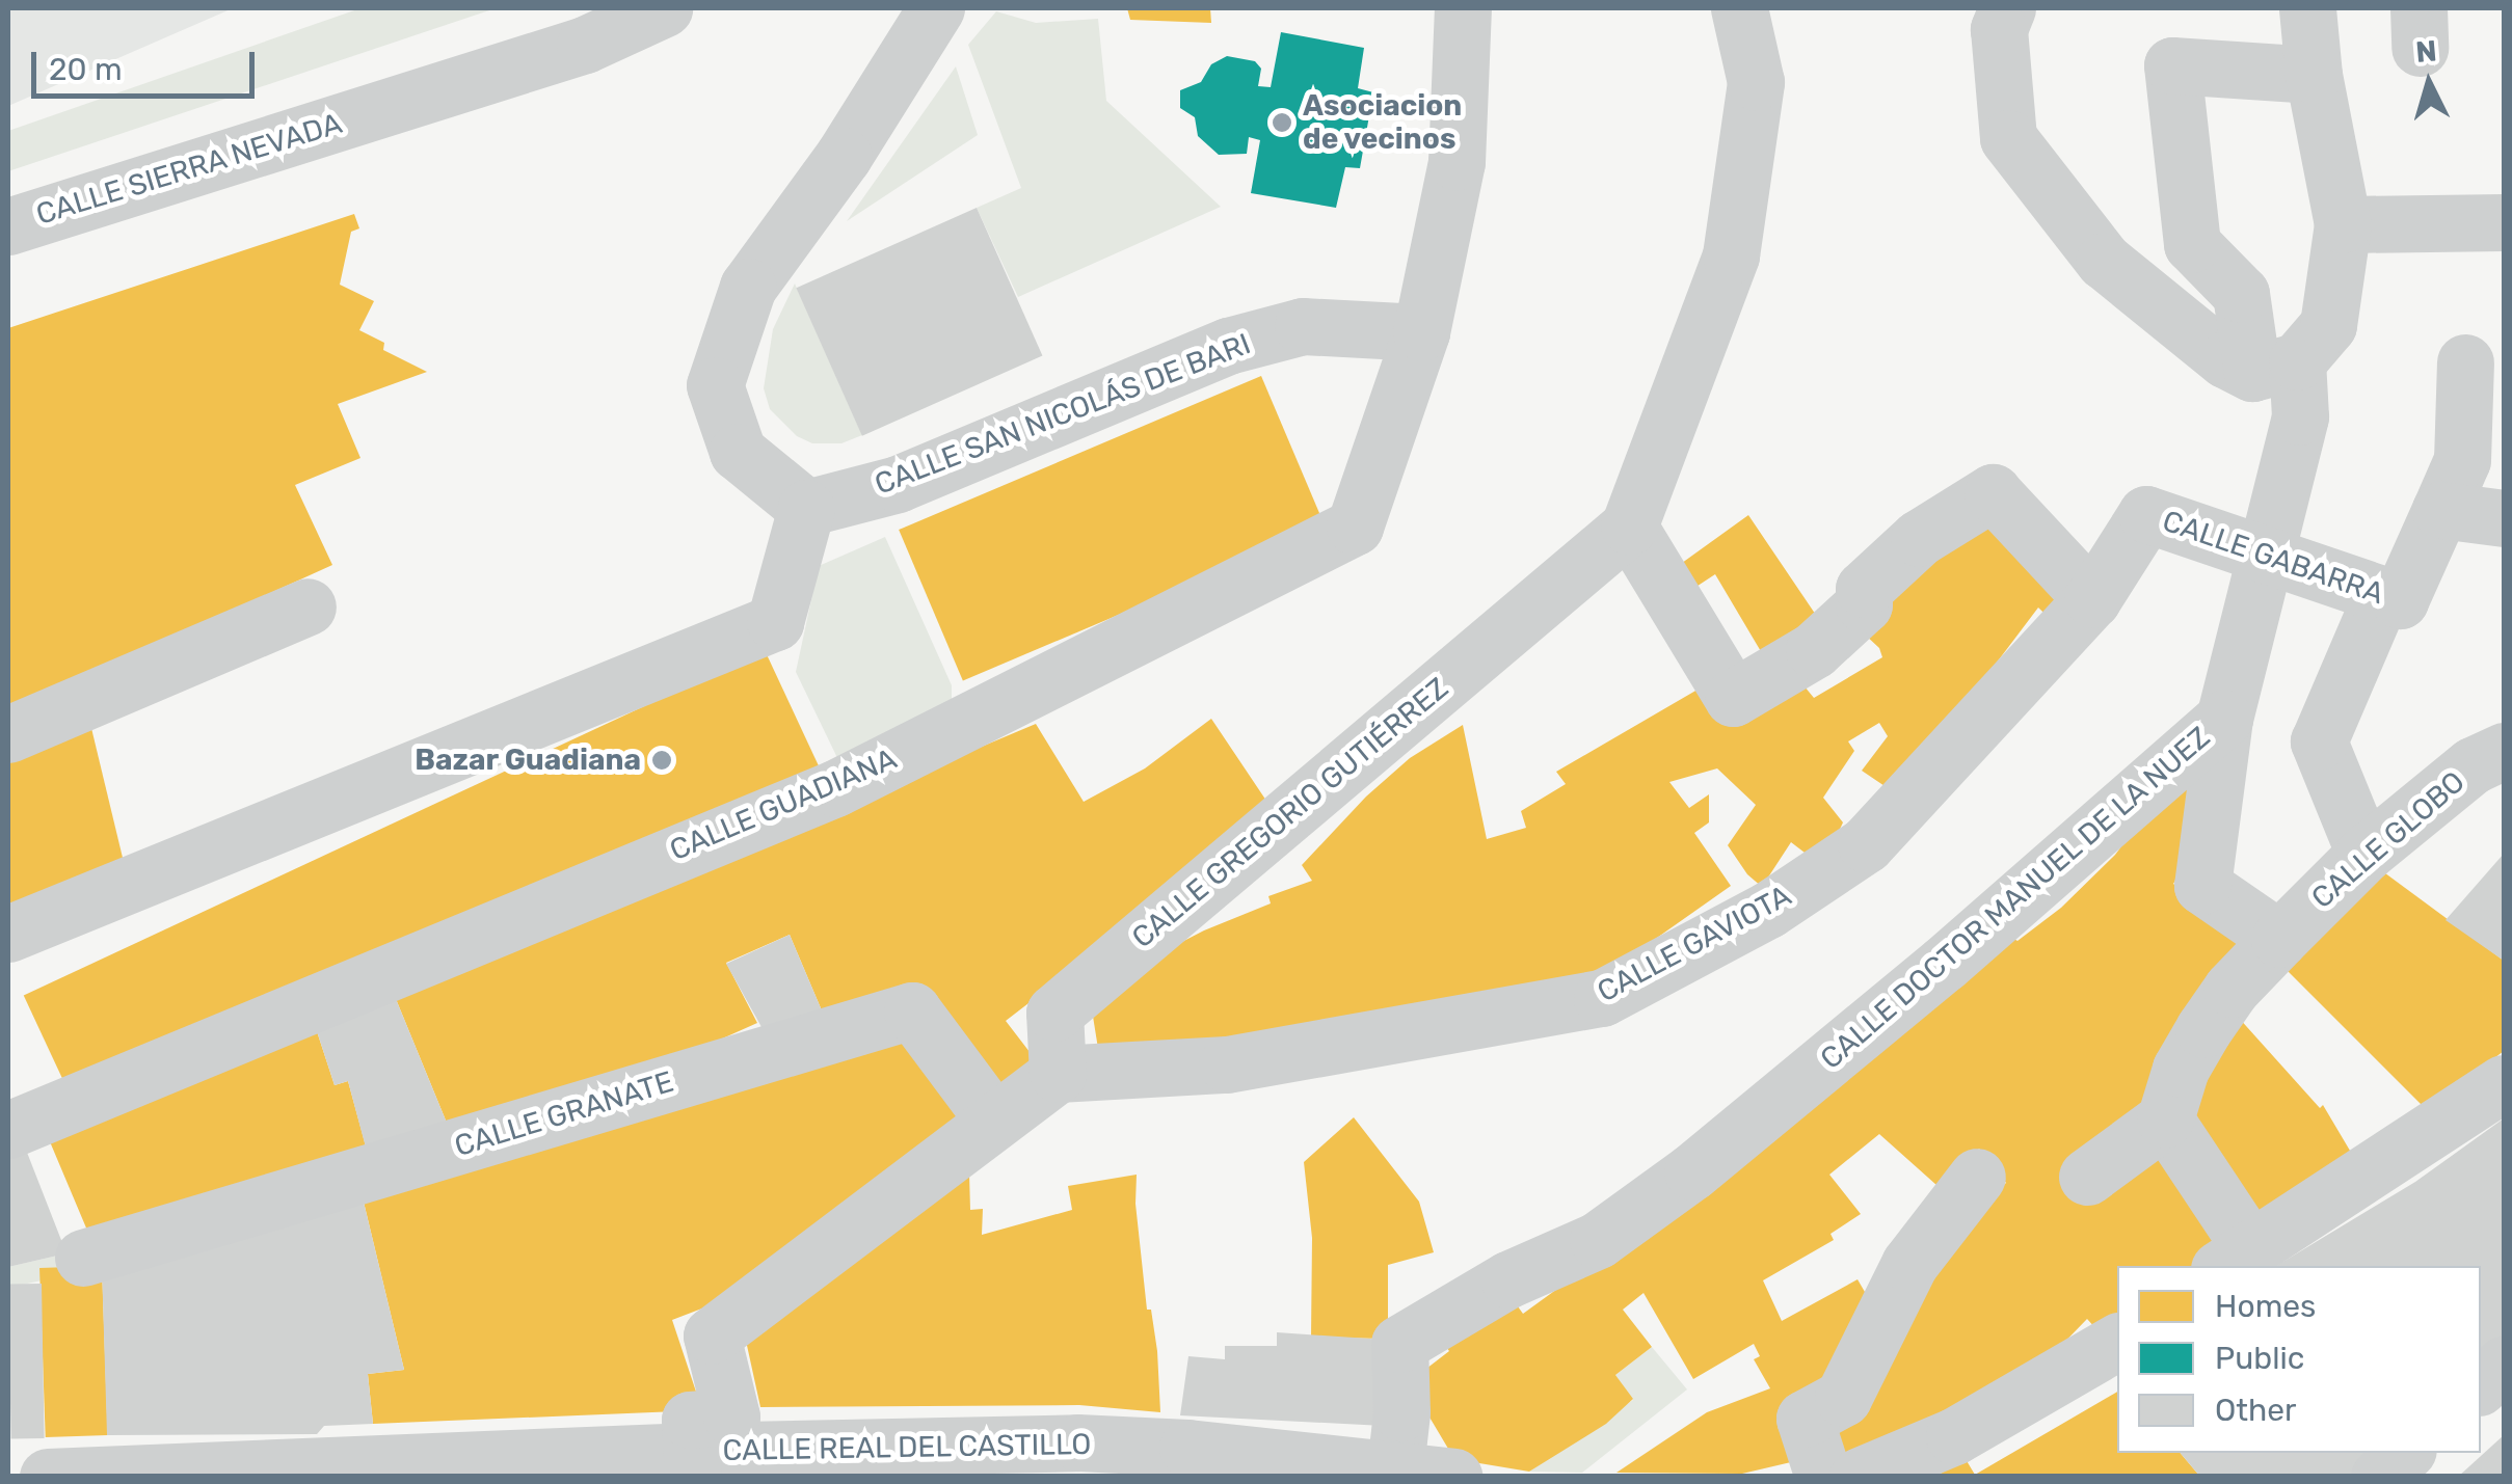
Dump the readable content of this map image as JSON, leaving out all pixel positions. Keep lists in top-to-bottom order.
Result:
{
  "streets": {
    "street": [
      "CALLE SIERRA NEVADA",
      "CALLE SAN NICOLÁS DE BARI",
      "CALLE GABARRA",
      "CALLE GUADIANA",
      "CALLE GREGORIO GUTIÉRREZ",
      "CALLE GLOBO",
      "CALLE DOCTOR MANUEL DE LA NUEZ",
      "CALLE GAVIOTA",
      "CALLE GRANATE",
      "CALLE REAL DEL CASTILLO"
    ]
  },
  "crossings": [
    ["CALLE SAN NICOLÁS DE BARI", "CALLE GUADIANA"],
    ["CALLE GABARRA", "CALLE DOCTOR MANUEL DE LA NUEZ"],
    ["CALLE GABARRA", "CALLE GAVIOTA"],
    ["CALLE GREGORIO GUTIÉRREZ", "CALLE GAVIOTA"],
    ["CALLE DOCTOR MANUEL DE LA NUEZ", "CALLE REAL DEL CASTILLO"]
  ],
  "places": ["Asociacion de vecinos", "Bazar Guadiana"],
  "legend": ["Homes", "Public", "Other"],
  "scale_bar": "20 m",
  "north": "top"
}
